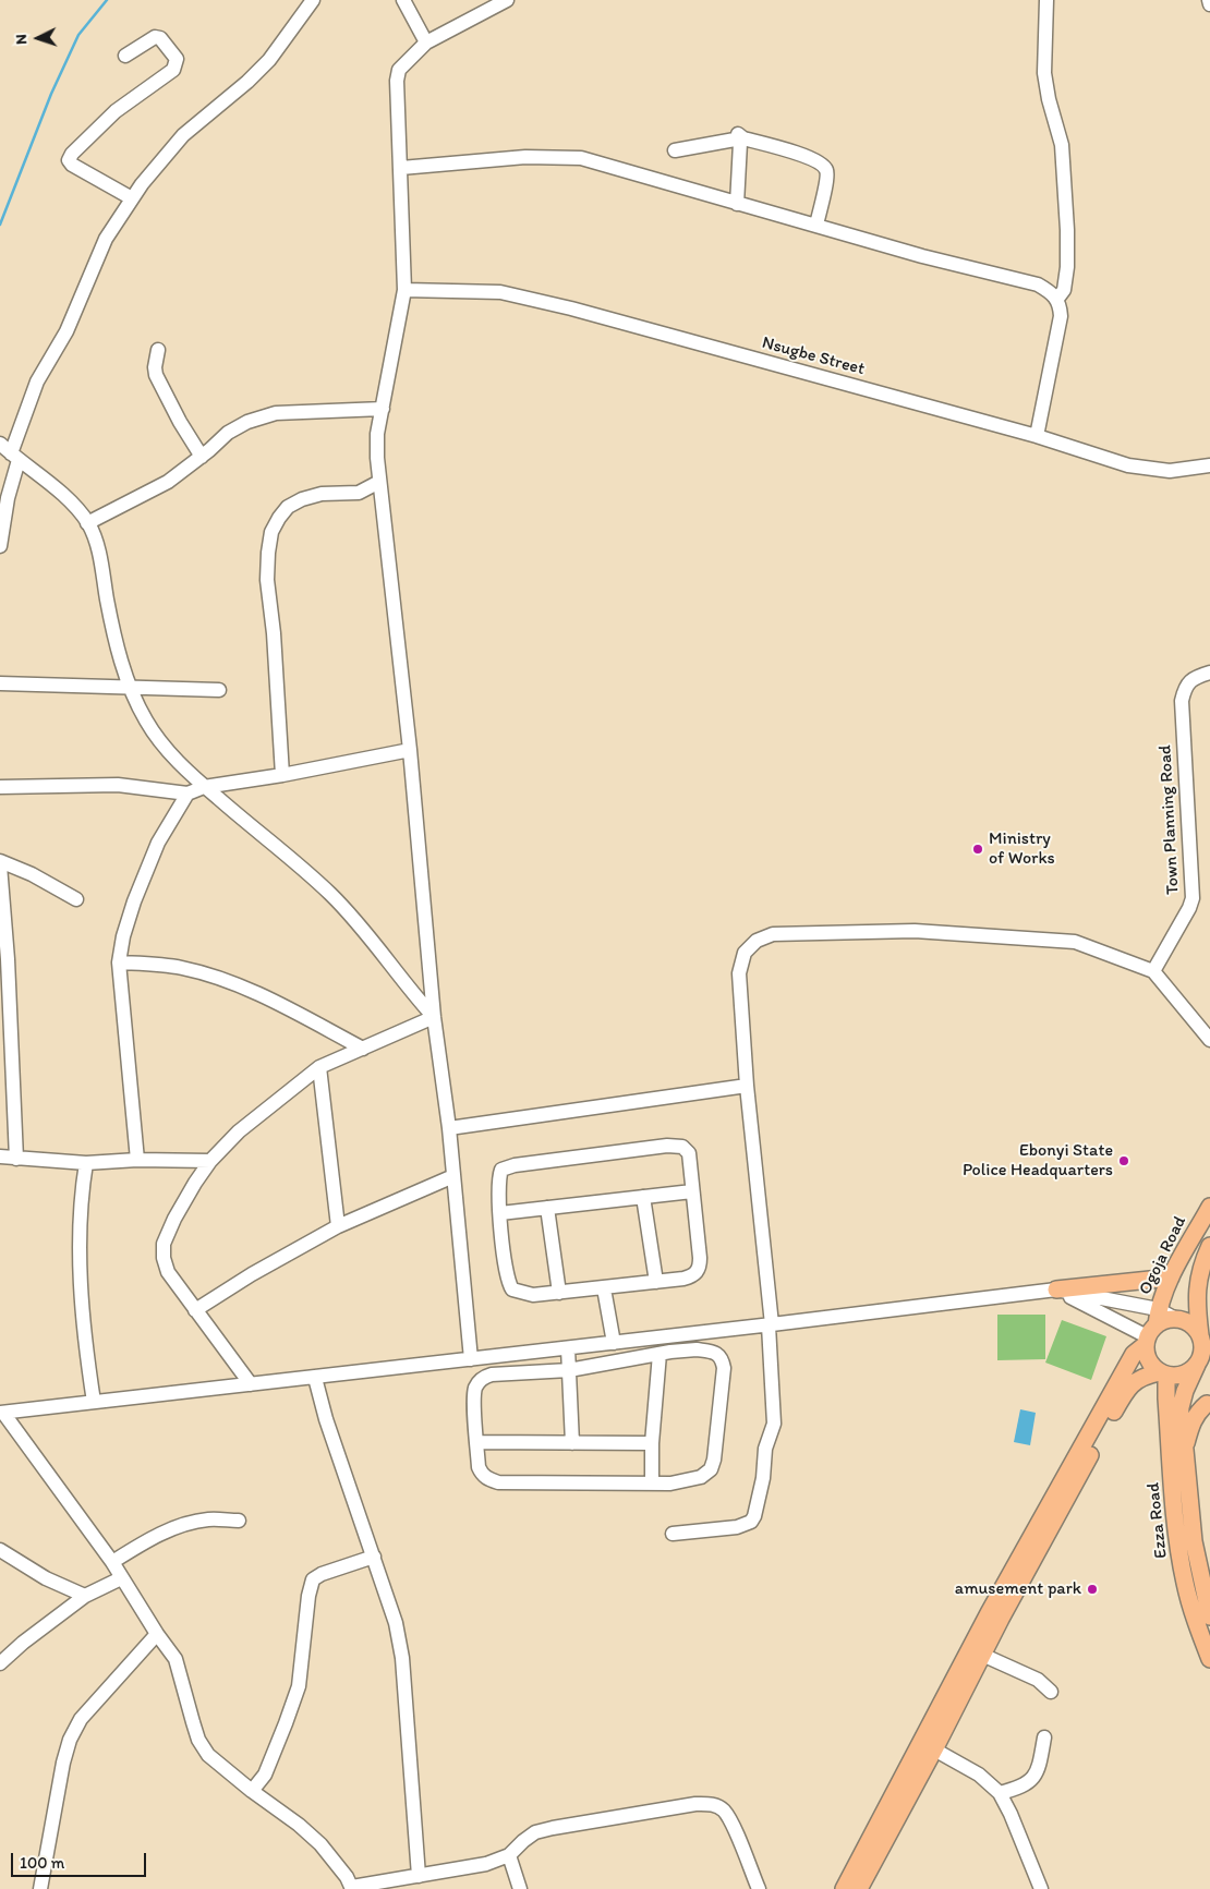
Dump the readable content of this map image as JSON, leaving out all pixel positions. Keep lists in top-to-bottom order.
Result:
{
  "streets": {
    "main road": ["Ogoja Road", "Ezza Road"],
    "street": ["Nsugbe Street", "Town Planning Road"]
  },
  "crossings": [
    ["Ogoja Road", "Ezza Road"]
  ],
  "places": ["Ministry of Works", "Ebonyi State Police Headquarters", "amusement park"],
  "scale_bar": "100 m",
  "north": "left"
}
